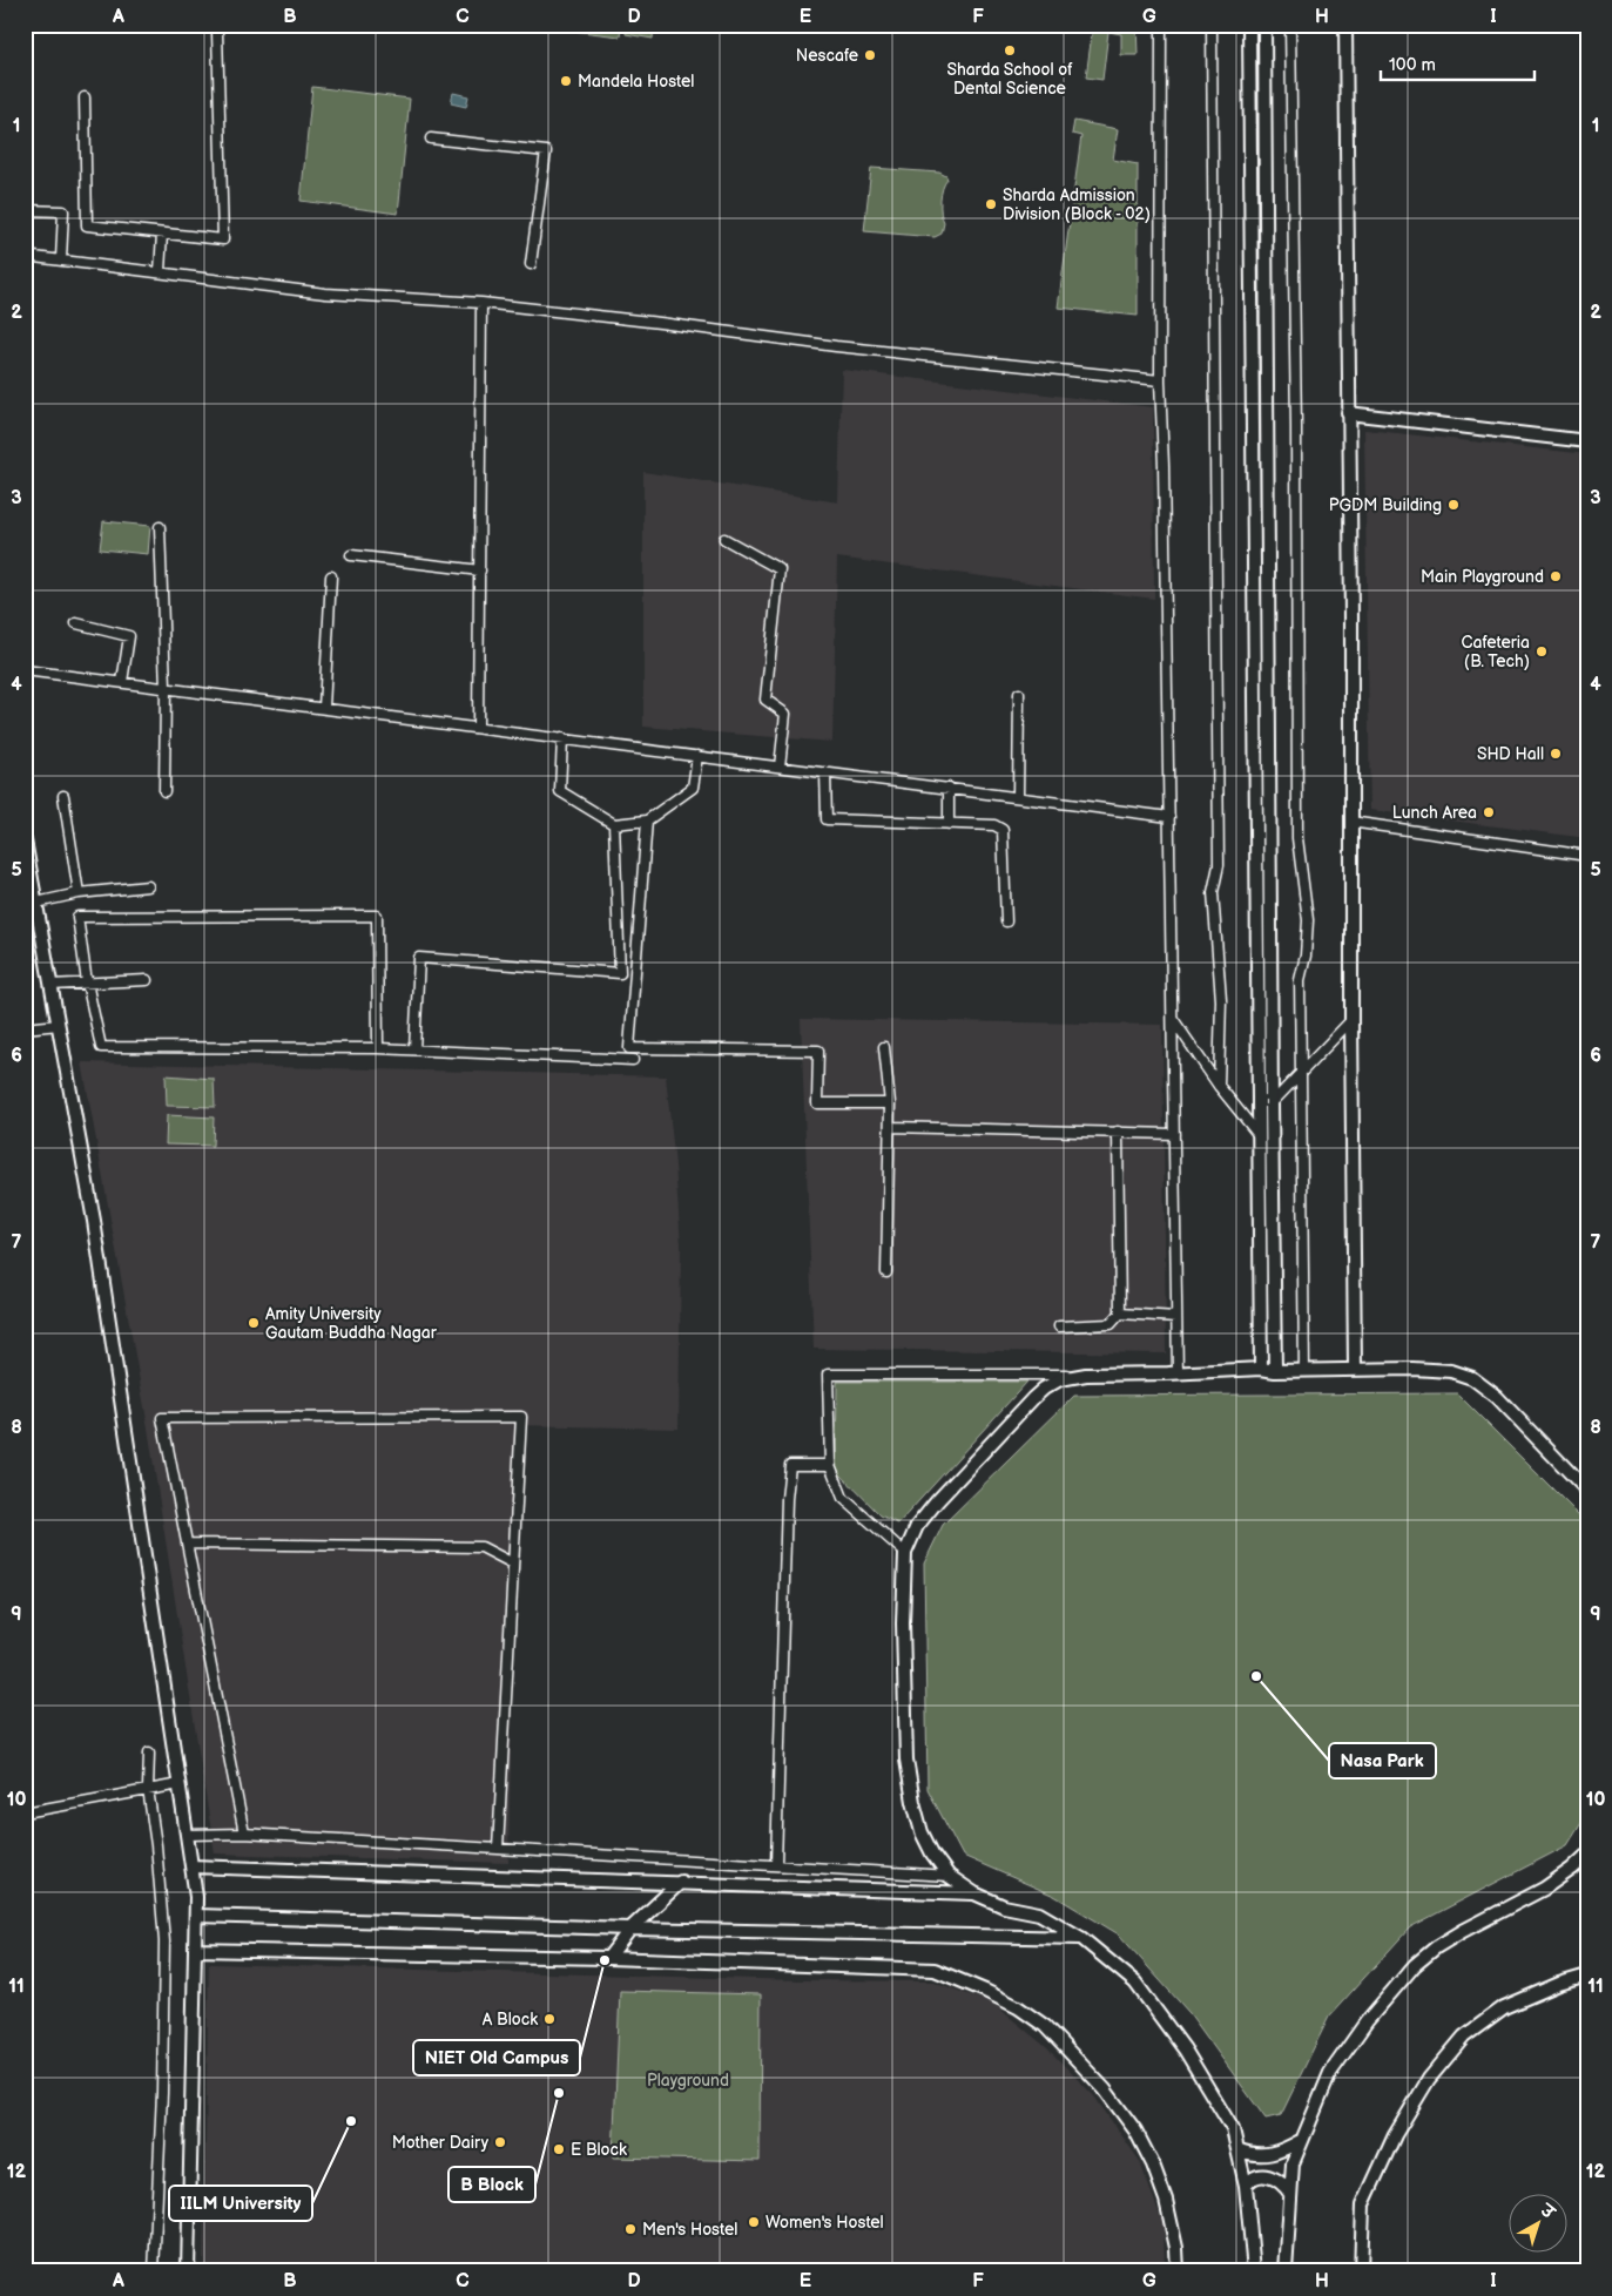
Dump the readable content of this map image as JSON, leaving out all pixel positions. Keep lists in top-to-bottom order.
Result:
{
  "parks": ["Playground"],
  "places": [
    "Sharda School of Dental Science",
    "Nescafe",
    "Mandela Hostel",
    "Sharda Admission Division (Block - 02)",
    "PGDM Building",
    "Main Playground",
    "Cafeteria (B. Tech)",
    "SHD Hall",
    "Lunch Area",
    "Amity University Gautam Buddha Nagar",
    "Nasa Park",
    "NIET Old Campus",
    "A Block",
    "B Block",
    "IILM University",
    "Mother Dairy",
    "E Block",
    "Women's Hostel",
    "Men's Hostel"
  ],
  "scale_bar": "100 m",
  "north": "top right",
  "grid": {
    "columns": [
      "A",
      "B",
      "C",
      "D",
      "E",
      "F",
      "G",
      "H",
      "I"
    ],
    "rows": [
      "1",
      "2",
      "3",
      "4",
      "5",
      "6",
      "7",
      "8",
      "9",
      "10",
      "11",
      "12"
    ]
  }
}
